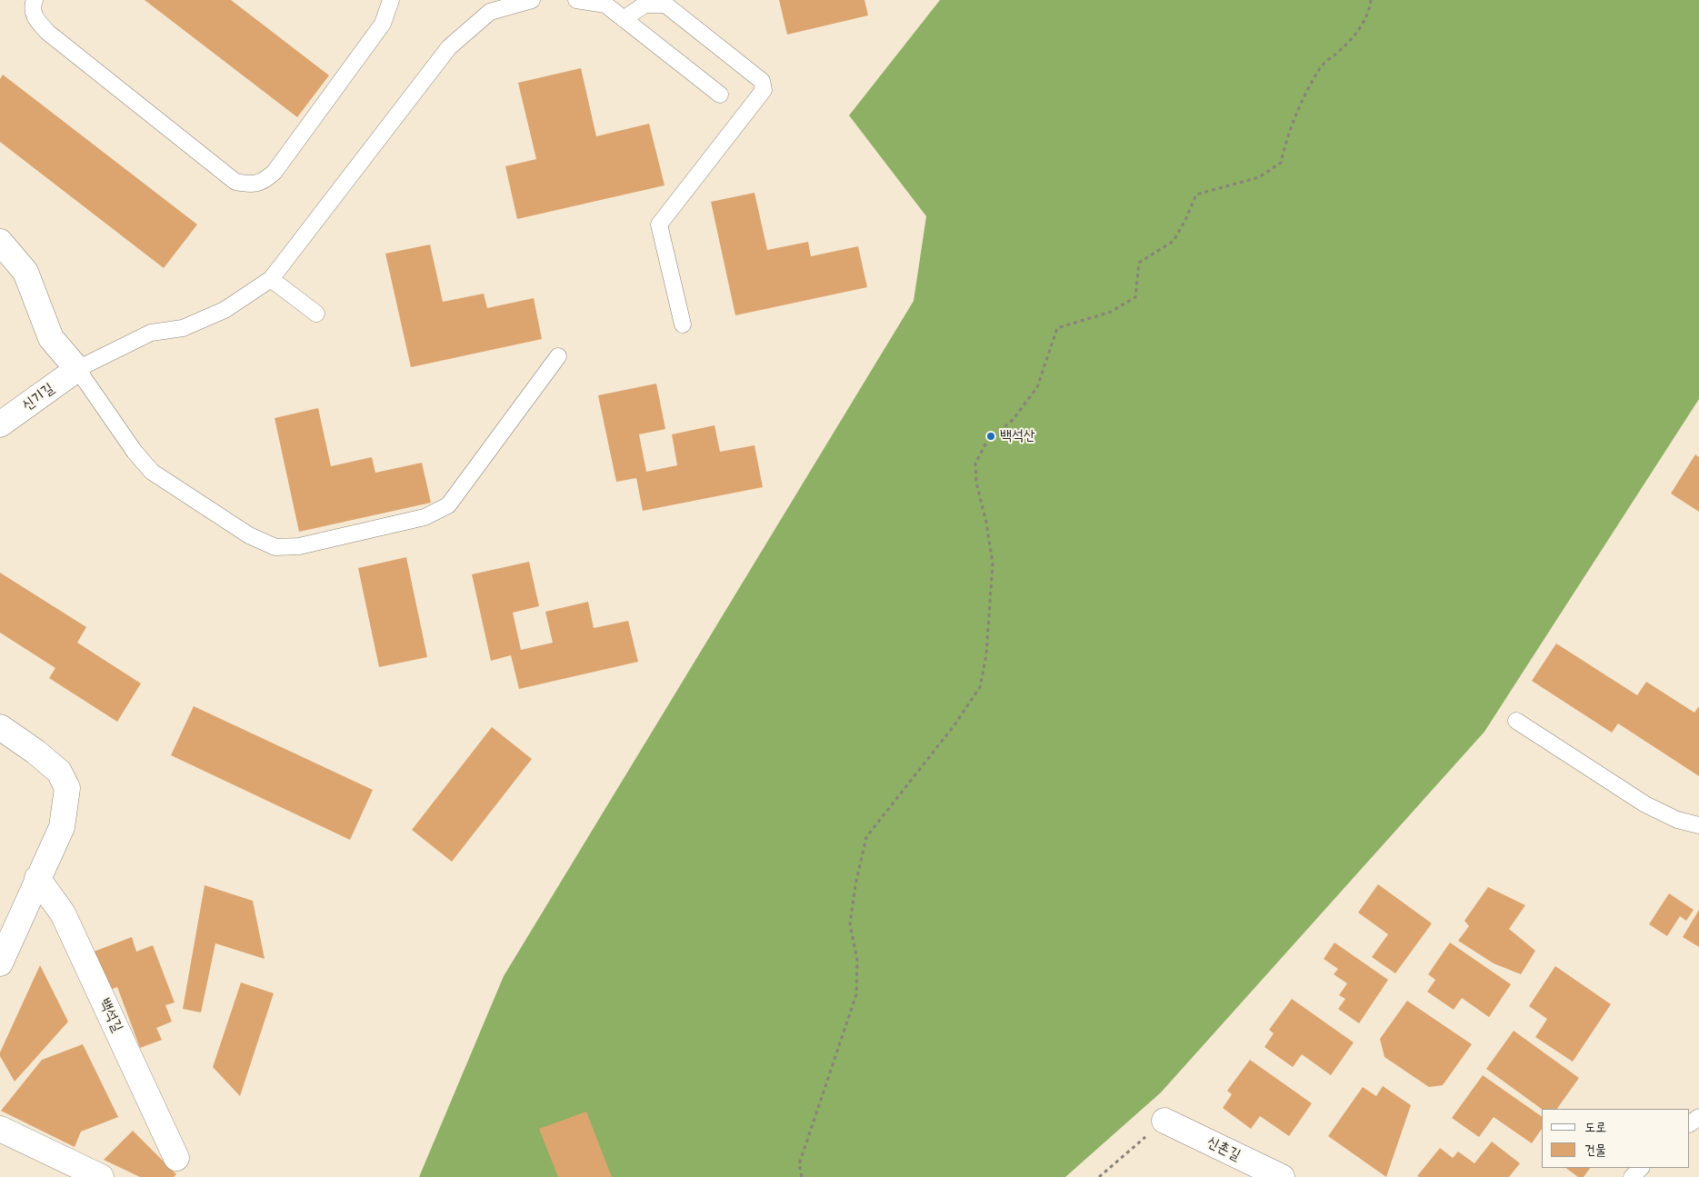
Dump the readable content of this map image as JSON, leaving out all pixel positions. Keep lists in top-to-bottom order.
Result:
{
  "streets": {
    "street": ["신기길", "백석길", "신촌길"]
  },
  "places": ["백석산"],
  "legend": ["도로", "건물"]
}
